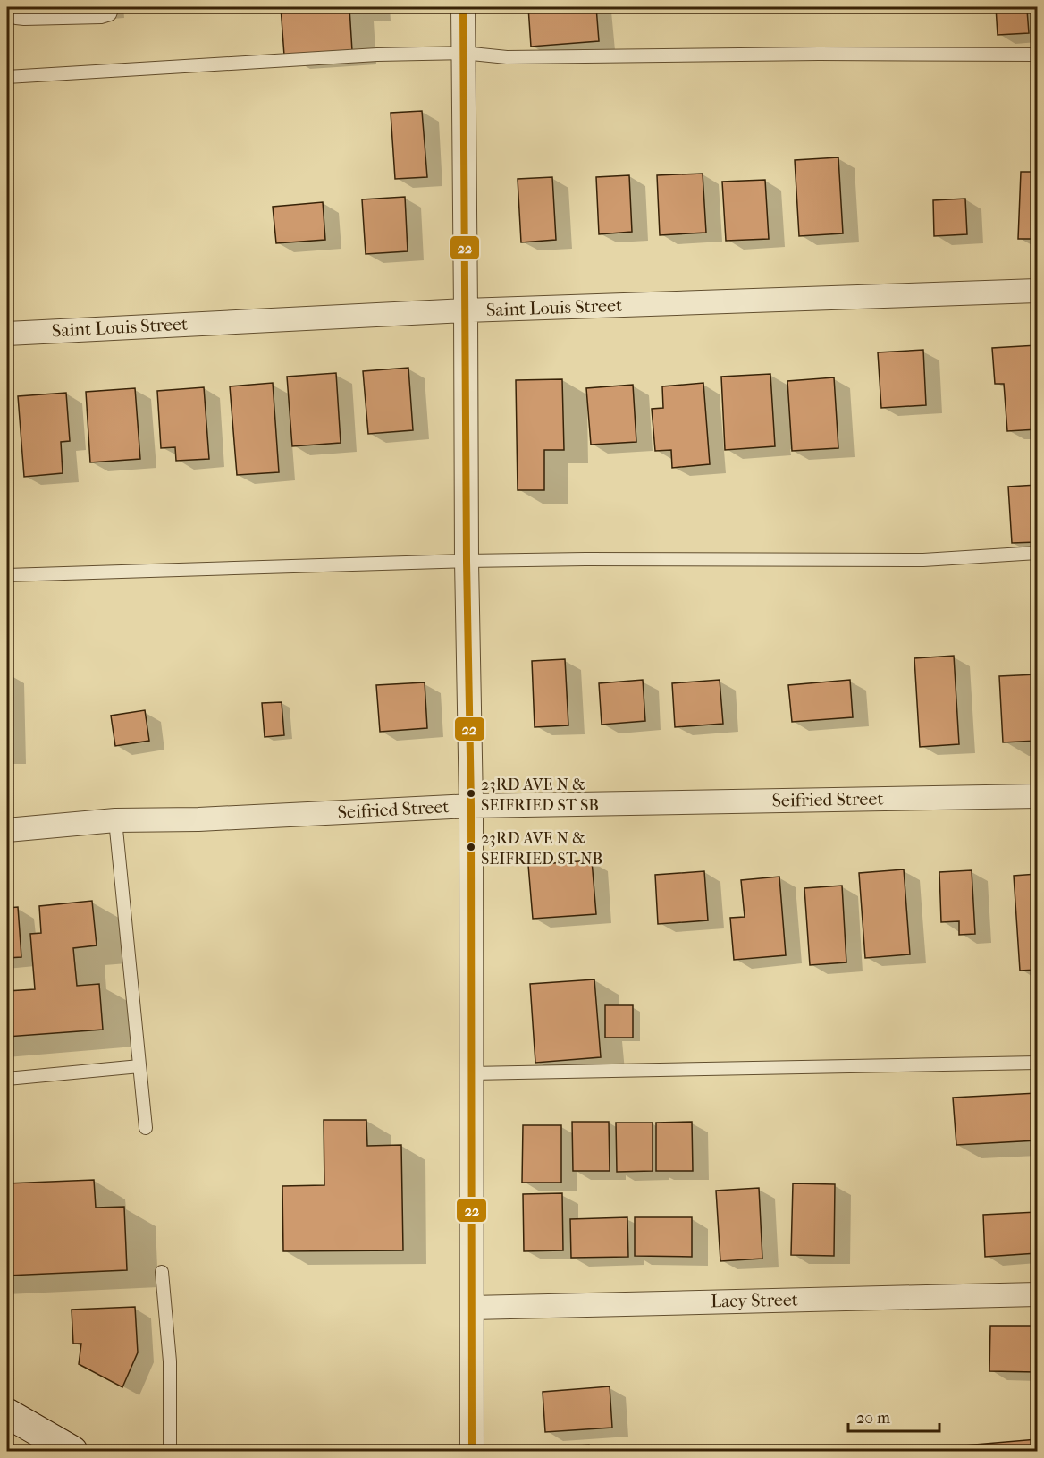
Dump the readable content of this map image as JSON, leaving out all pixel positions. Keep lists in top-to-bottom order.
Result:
{
  "streets": {
    "street": ["Saint Louis Street", "Seifried Street", "Lacy Street"]
  },
  "places": ["23RD AVE N & SEIFRIED ST SB", "23RD AVE N & SEIFRIED ST NB"],
  "lines": ["transit line 22"],
  "scale_bar": "20 m"
}
